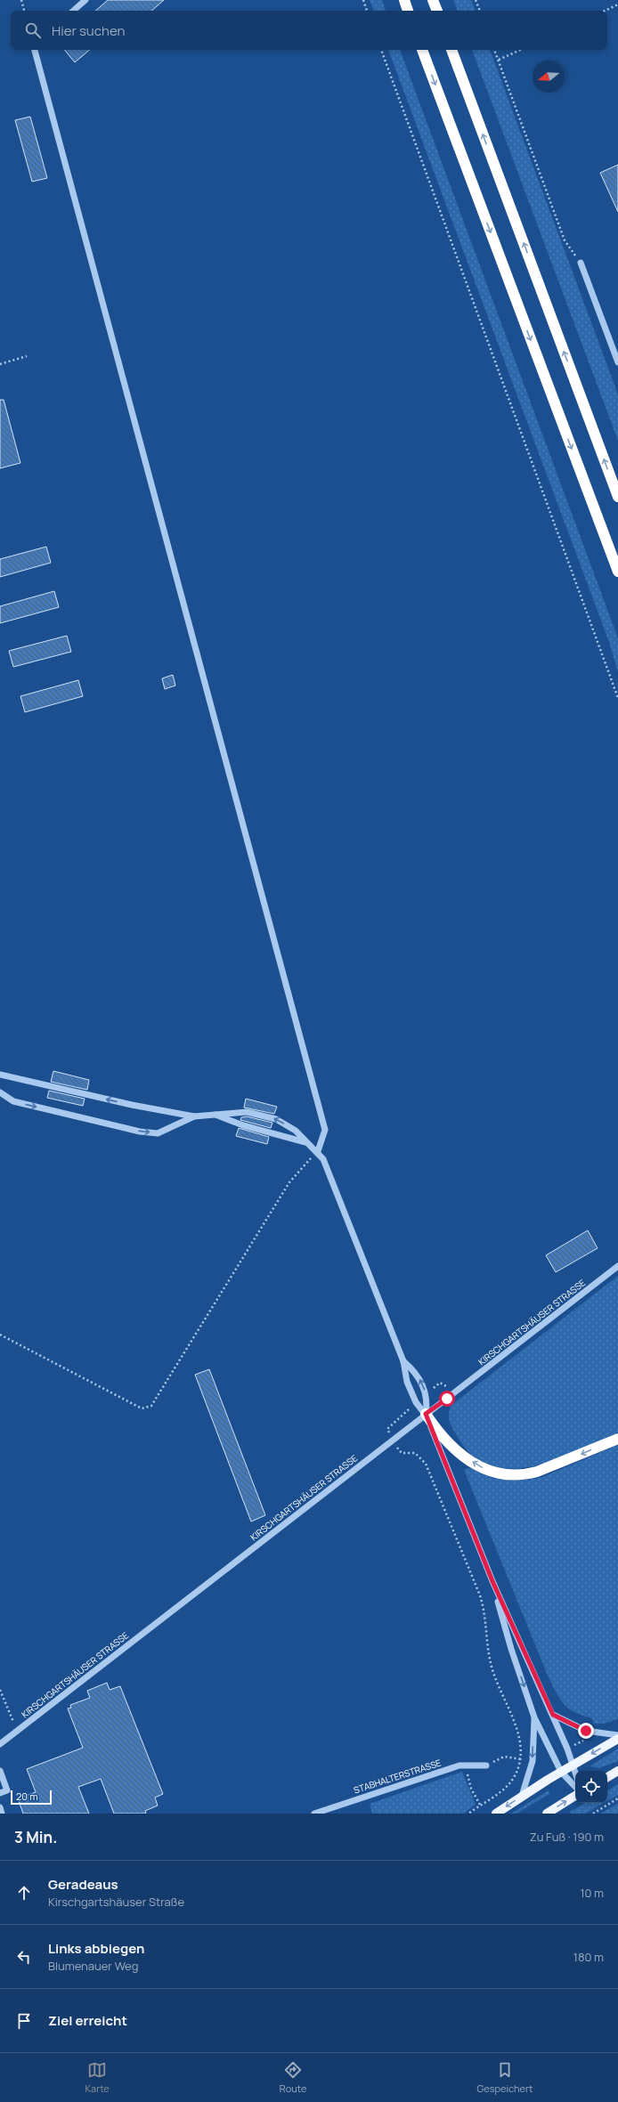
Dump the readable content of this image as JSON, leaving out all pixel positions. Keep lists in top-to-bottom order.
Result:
{
  "streets": {
    "street": ["KIRSCHGARTSHÄUSER STRASSE", "STABHALTERSTRASSE"]
  },
  "scale_bar": "20 m",
  "north": "left",
  "page": {
    "search": "Hier suchen",
    "scale": "20 m",
    "heading": ["3 Min.", "Zu Fuß · 190 m"],
    "list": [
      ["Geradeaus", "Kirschgartshäuser Straße", "10 m"],
      ["Links abbiegen", "Blumenauer Weg", "180 m"],
      "Ziel erreicht"
    ],
    "nav": ["Karte", "Route", "Gespeichert"]
  }
}
